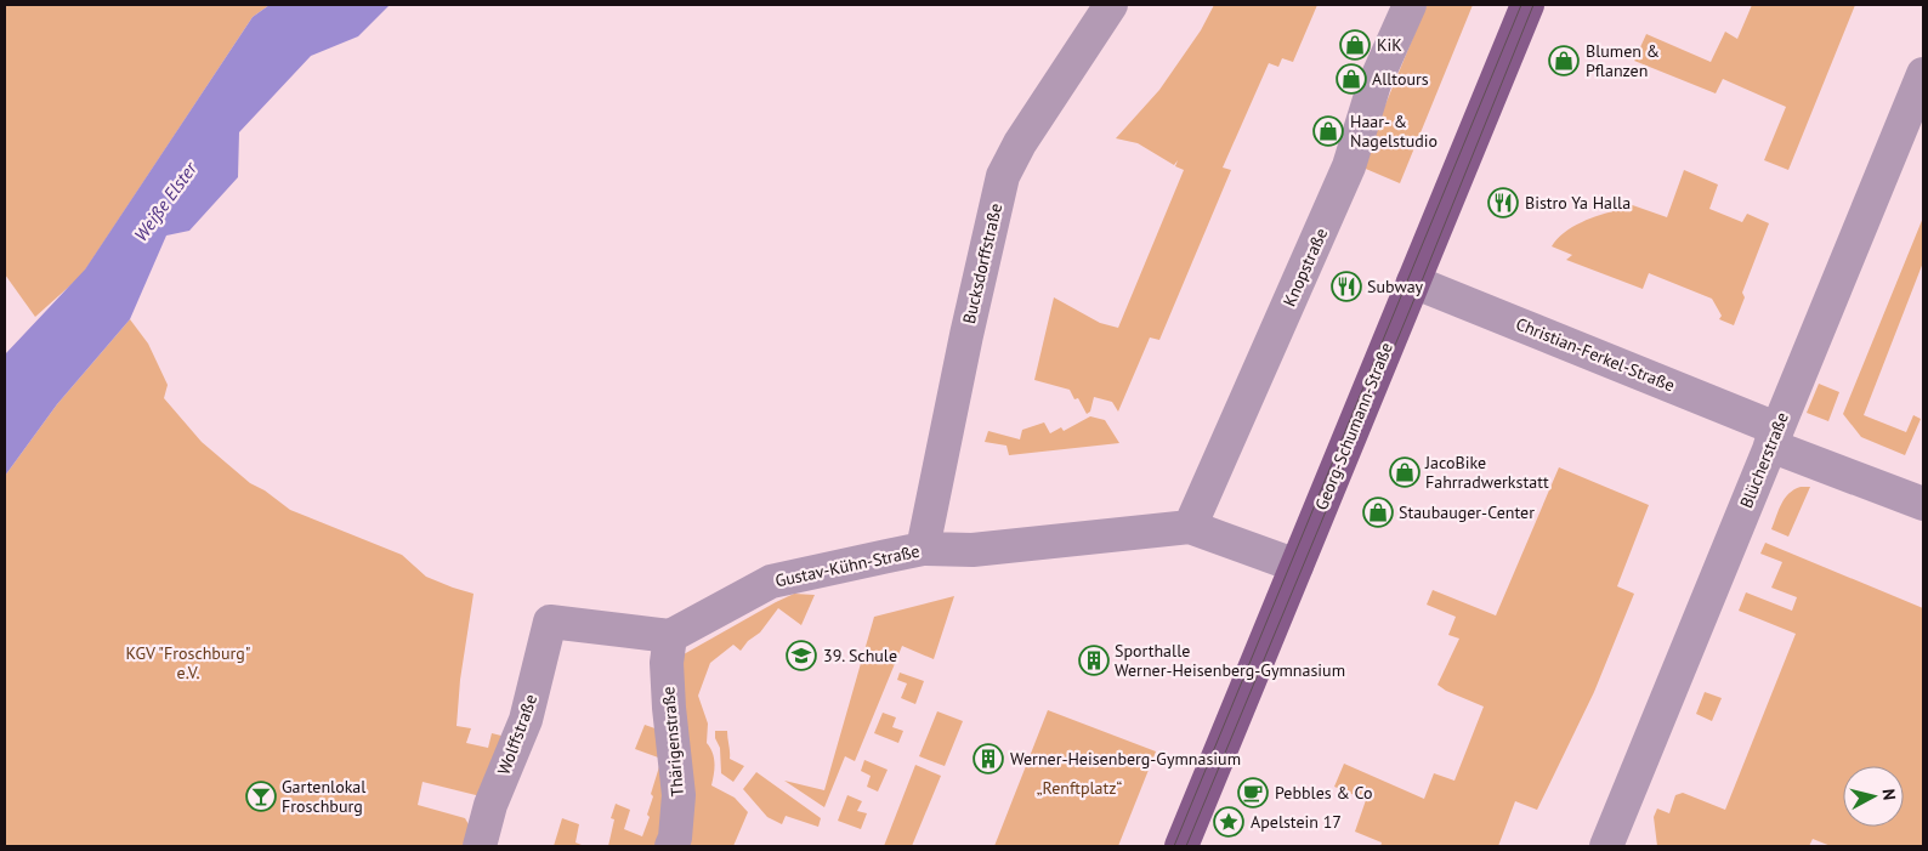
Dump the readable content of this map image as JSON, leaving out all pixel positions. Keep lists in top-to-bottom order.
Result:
{
  "streets": {
    "main road": ["Georg-Schumann-Straße"],
    "street": [
      "Bucksdorffstraße",
      "Knopstraße",
      "Christian-Ferkel-Straße",
      "Blücherstraße",
      "Gustav-Kühn-Straße",
      "Wolffstraße",
      "Thärigenstraße"
    ]
  },
  "crossings": [
    ["Bucksdorffstraße", "Gustav-Kühn-Straße"],
    ["Knopstraße", "Gustav-Kühn-Straße"],
    ["Christian-Ferkel-Straße", "Georg-Schumann-Straße"],
    ["Christian-Ferkel-Straße", "Blücherstraße"],
    ["Georg-Schumann-Straße", "Gustav-Kühn-Straße"],
    ["Gustav-Kühn-Straße", "Wolffstraße"],
    ["Gustav-Kühn-Straße", "Thärigenstraße"],
    ["Wolffstraße", "Thärigenstraße"]
  ],
  "water": ["Weiße Elster"],
  "parks": ["KGV \"Froschburg\" e.V.", "„Renftplatz“"],
  "places": {
    "shop": [
      "KiK",
      "Blumen & Pflanzen",
      "Alltours",
      "Haar- & Nagelstudio",
      "JacoBike Fahrradwerkstatt",
      "Staubauger-Center"
    ],
    "restaurant": ["Bistro Ya Halla", "Subway"],
    "school or university": ["39. Schule"],
    "building": ["Sporthalle Werner-Heisenberg-Gymnasium", "Werner-Heisenberg-Gymnasium"],
    "cafe": ["Pebbles & Co"],
    "bar": ["Gartenlokal Froschburg"],
    "place": ["Apelstein 17"]
  },
  "north": "right"
}
